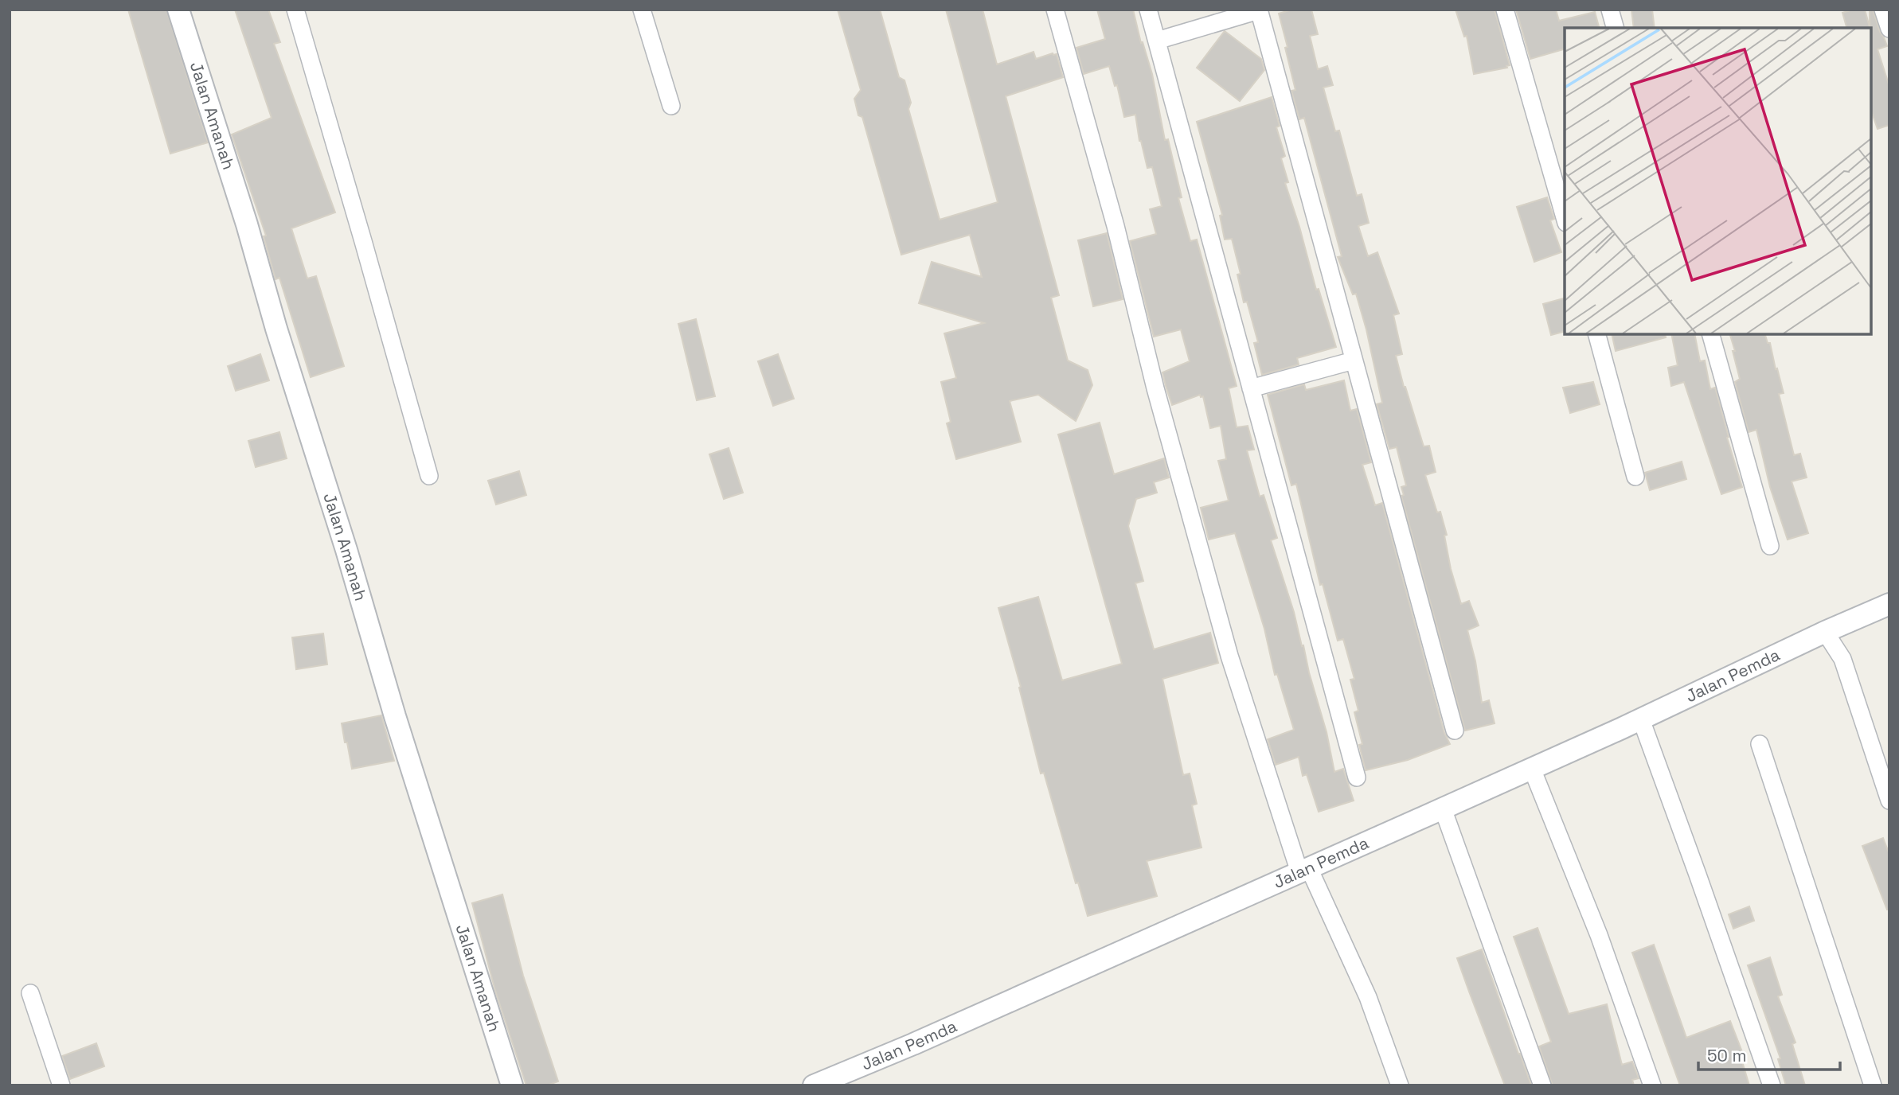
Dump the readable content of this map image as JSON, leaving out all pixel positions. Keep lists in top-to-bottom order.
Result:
{
  "streets": {
    "street": ["Jalan Amanah", "Jalan Pemda"]
  },
  "scale_bar": "50 m"
}
